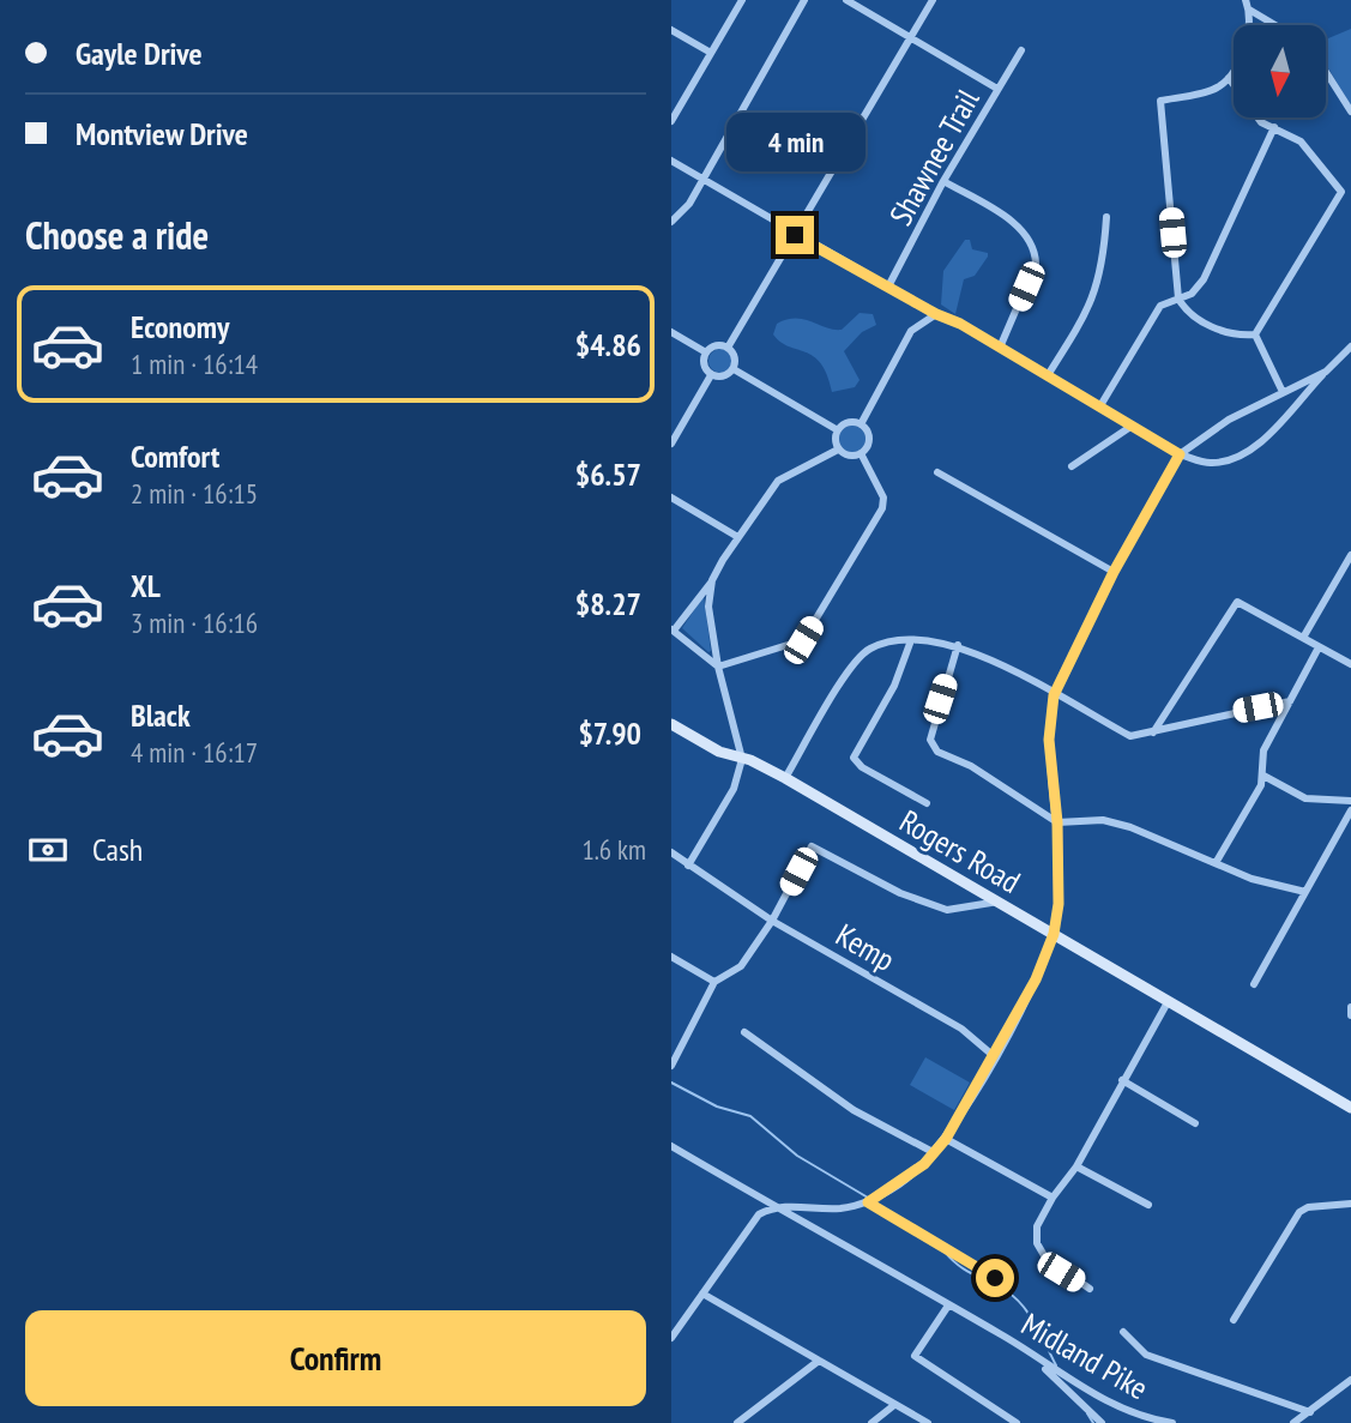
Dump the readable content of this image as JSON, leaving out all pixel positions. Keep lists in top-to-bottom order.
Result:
{
  "streets": {
    "street": [
      "Shawnee Trail",
      "Rogers Road",
      "Kemp",
      "Midland Pike"
    ]
  },
  "north": "bottom",
  "page": {
    "banner": ["Gayle Drive", "Montview Drive"],
    "bubble": "4 min",
    "heading": "Choose a ride",
    "list": [
      {
        "name": "Economy",
        "note": "1 min · 16:14",
        "value": "$4.86"
      },
      {
        "name": "Comfort",
        "note": "2 min · 16:15",
        "value": "$6.57"
      },
      {
        "name": "XL",
        "note": "3 min · 16:16",
        "value": "$8.27"
      },
      {
        "name": "Black",
        "note": "4 min · 16:17",
        "value": "$7.90"
      }
    ],
    "pay": ["Cash", "1.6 km"],
    "buttons": "Confirm"
  }
}
